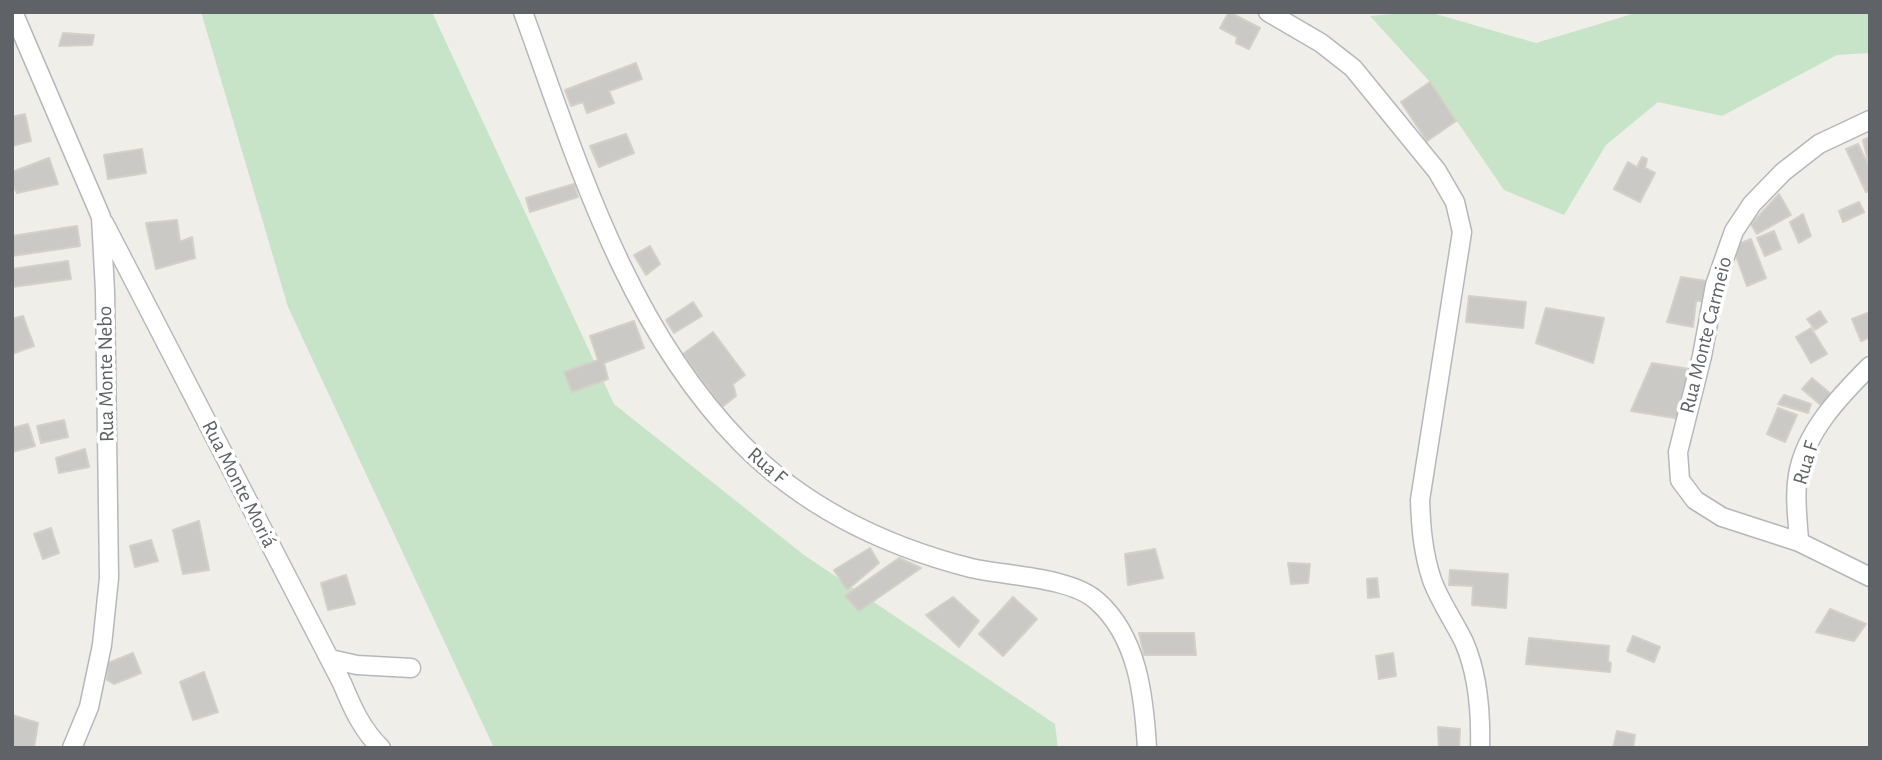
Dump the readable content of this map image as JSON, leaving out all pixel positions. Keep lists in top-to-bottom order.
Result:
{
  "streets": {
    "street": [
      "Rua Monte Carmeio",
      "Rua Monte Nebo",
      "Rua F",
      "Rua Monte Moriá"
    ]
  },
  "crossings": [
    ["Rua Monte Carmeio", "Rua F"],
    ["Rua Monte Nebo", "Rua Monte Moriá"]
  ]
}
